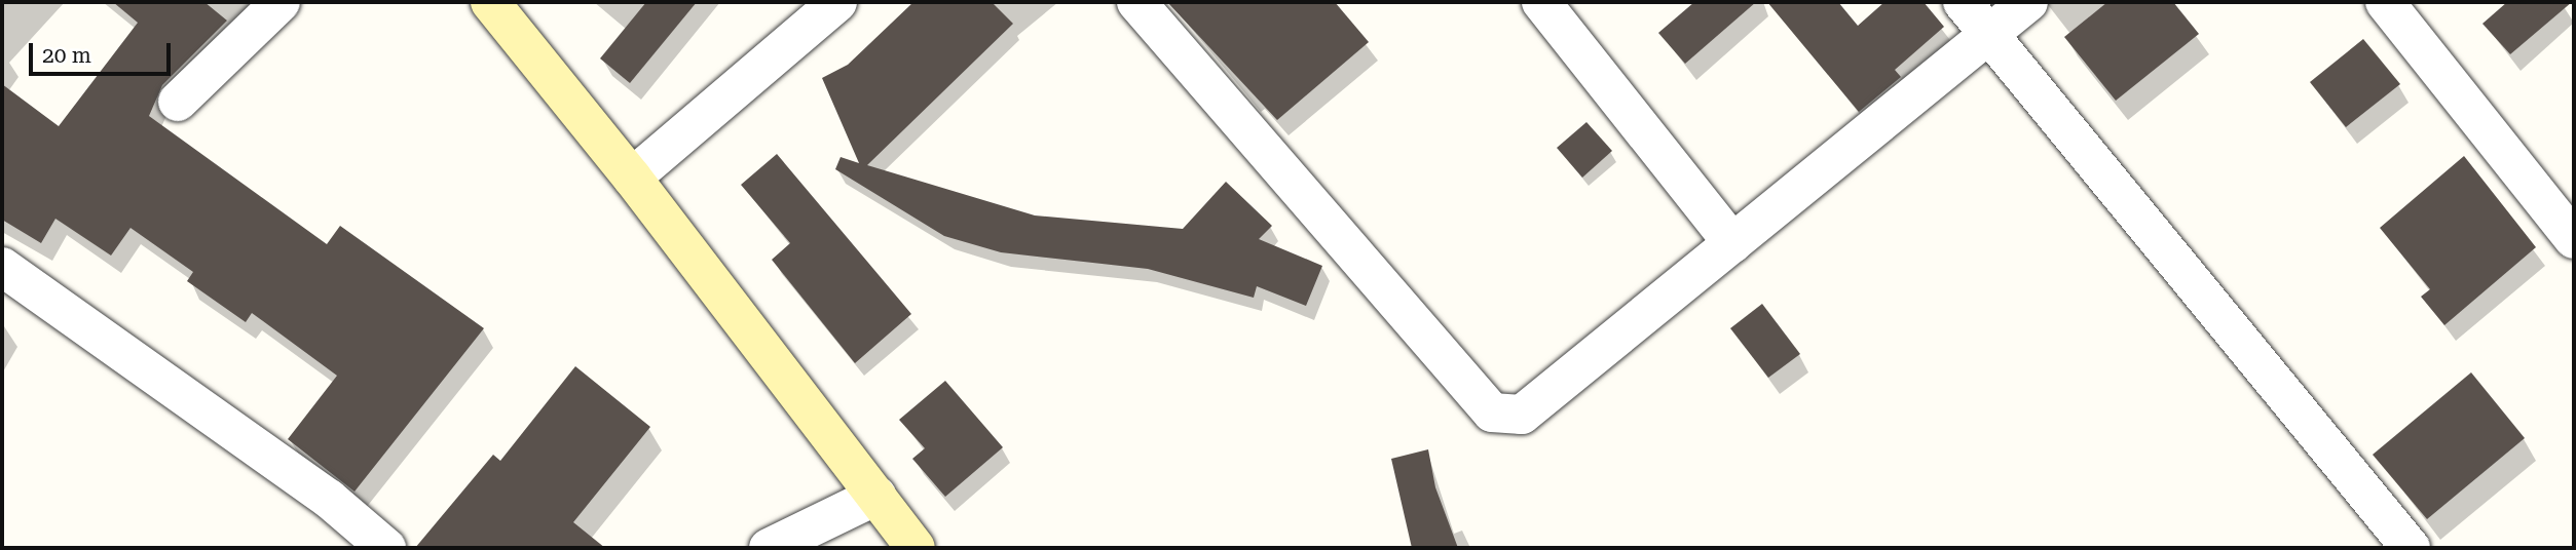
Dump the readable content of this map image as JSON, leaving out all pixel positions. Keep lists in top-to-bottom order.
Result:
{
  "scale_bar": "20 m"
}
